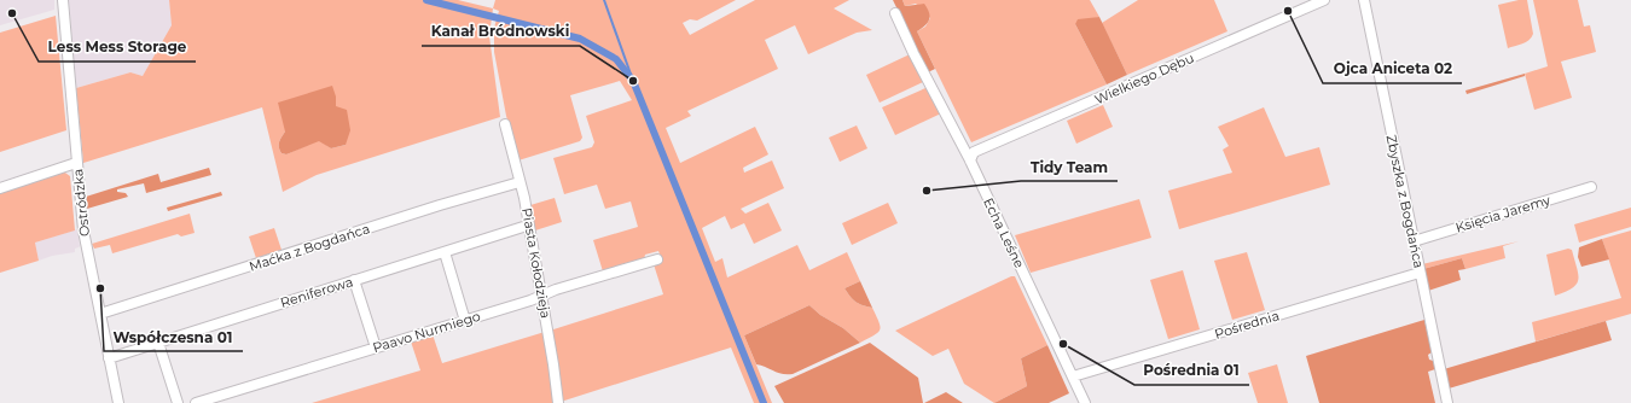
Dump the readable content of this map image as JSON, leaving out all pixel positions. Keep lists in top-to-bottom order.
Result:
{
  "streets": {
    "street": [
      "Wielkiego Dębu",
      "Zbyszka z Bogdańca",
      "Ostródzka",
      "Księcia Jaremy",
      "Echa Leśne",
      "Maćka z Bogdańca",
      "Piasta Kołodzieja",
      "Reniferowa",
      "Pośrednia",
      "Paavo Nurmiego"
    ]
  },
  "crossings": [
    ["Wielkiego Dębu", "Echa Leśne"],
    ["Zbyszka z Bogdańca", "Księcia Jaremy"],
    ["Zbyszka z Bogdańca", "Pośrednia"],
    ["Ostródzka", "Maćka z Bogdańca"],
    ["Ostródzka", "Reniferowa"],
    ["Echa Leśne", "Pośrednia"],
    ["Maćka z Bogdańca", "Piasta Kołodzieja"],
    ["Piasta Kołodzieja", "Paavo Nurmiego"]
  ],
  "places": [
    "Ojca Aniceta 02",
    "Less Mess Storage",
    "Kanał Bródnowski",
    "Tidy Team",
    "Współczesna 01",
    "Pośrednia 01"
  ]
}
